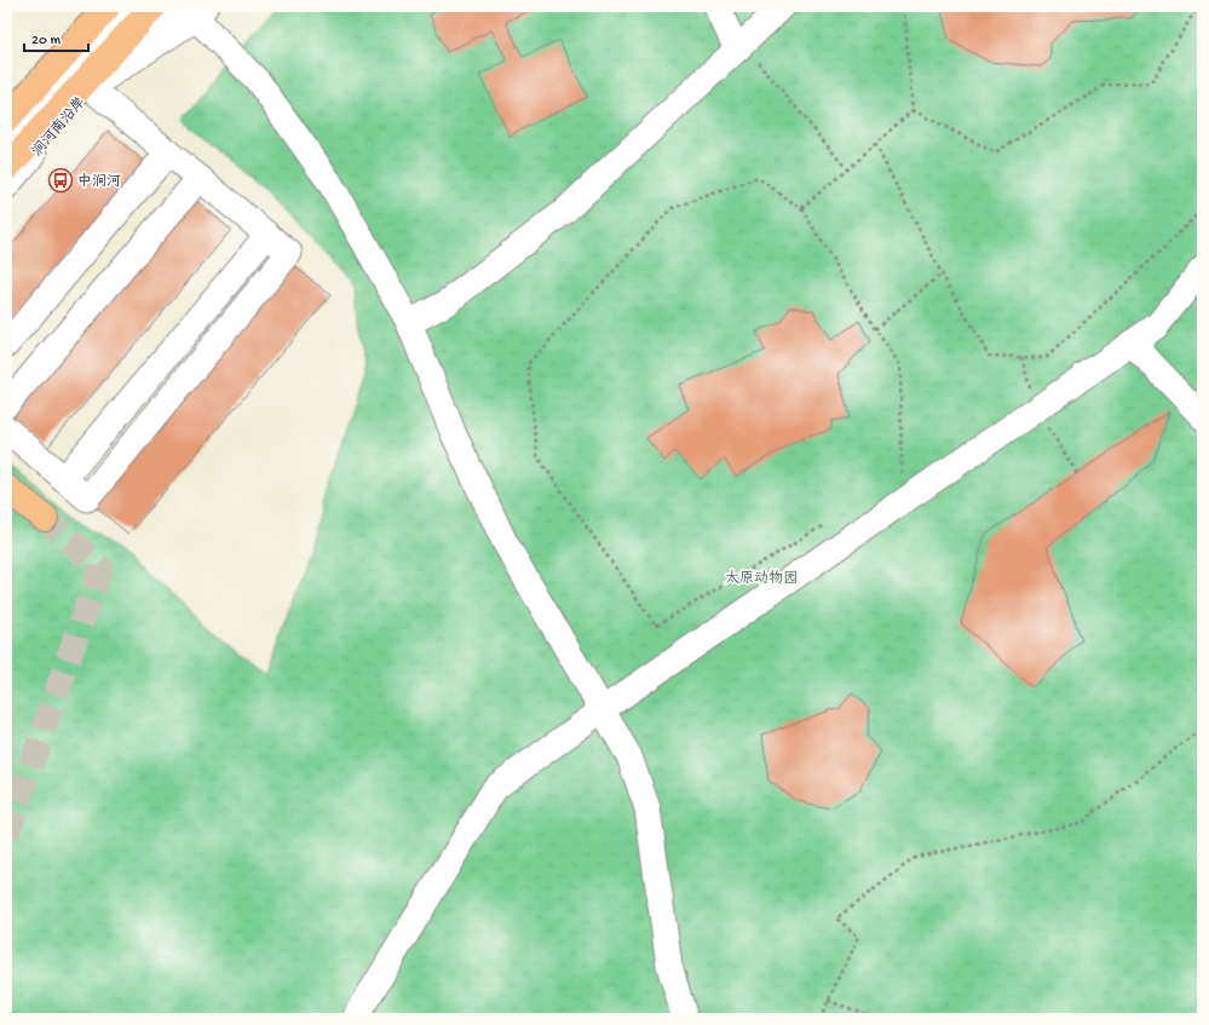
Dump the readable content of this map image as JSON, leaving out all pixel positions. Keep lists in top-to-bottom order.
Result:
{
  "streets": {
    "street": ["涧河南沿岸"]
  },
  "parks": ["太原动物园"],
  "places": {
    "bus stop": ["中涧河"]
  },
  "scale_bar": "20 m"
}
